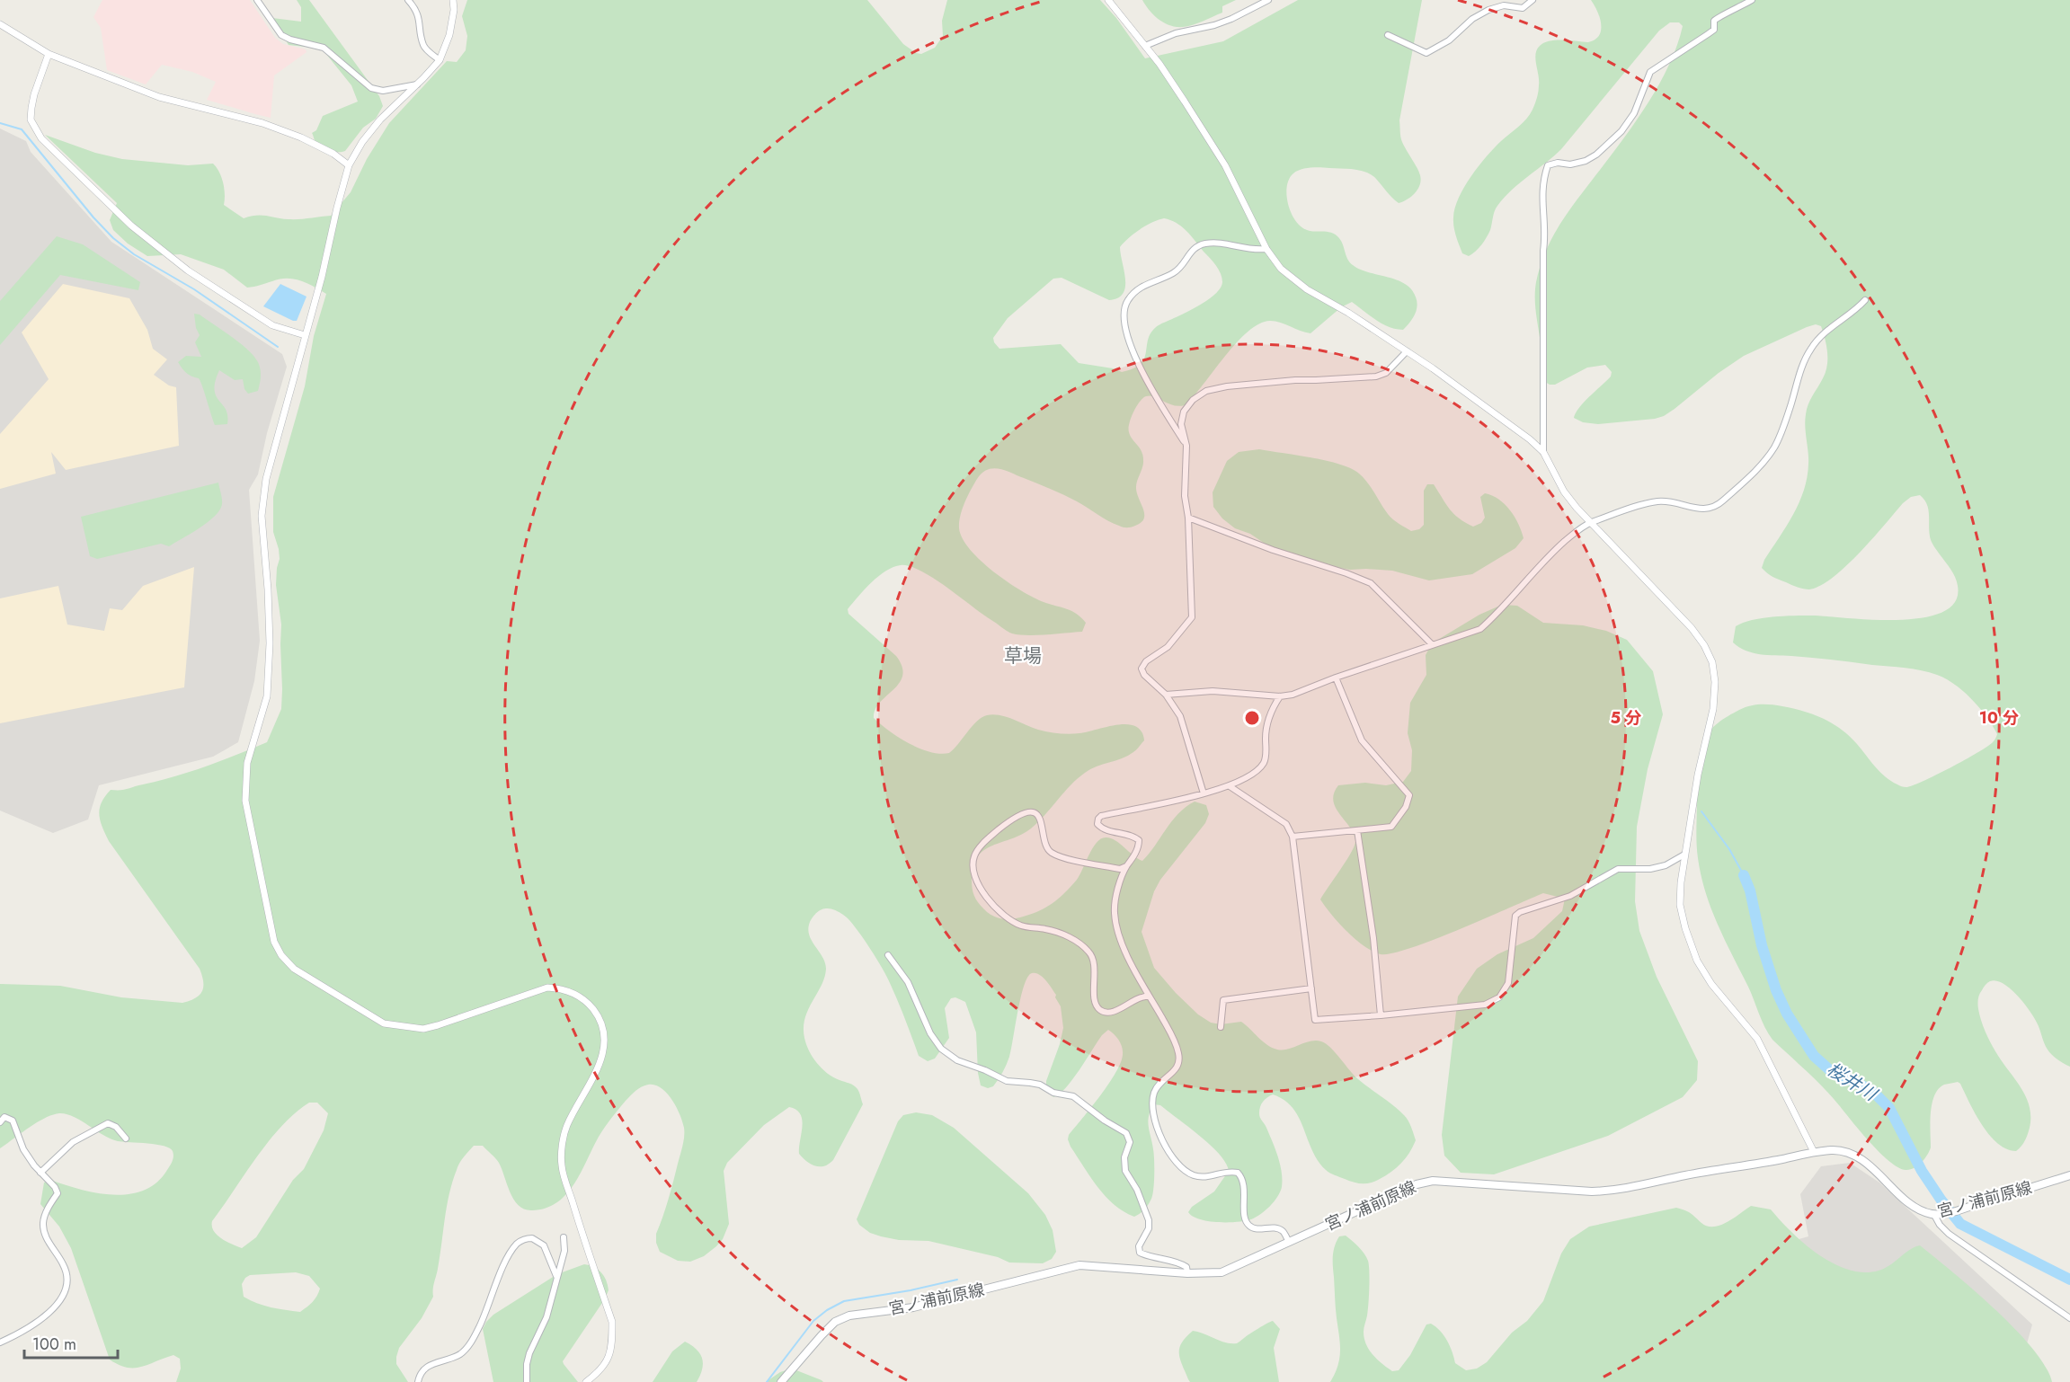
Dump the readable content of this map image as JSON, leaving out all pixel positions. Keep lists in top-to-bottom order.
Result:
{
  "streets": {
    "main road": ["宮ノ浦前原線"]
  },
  "districts": ["草場"],
  "water": ["桜井川"],
  "scale_bar": "100 m",
  "rings": ["5 分", "10 分"]
}
